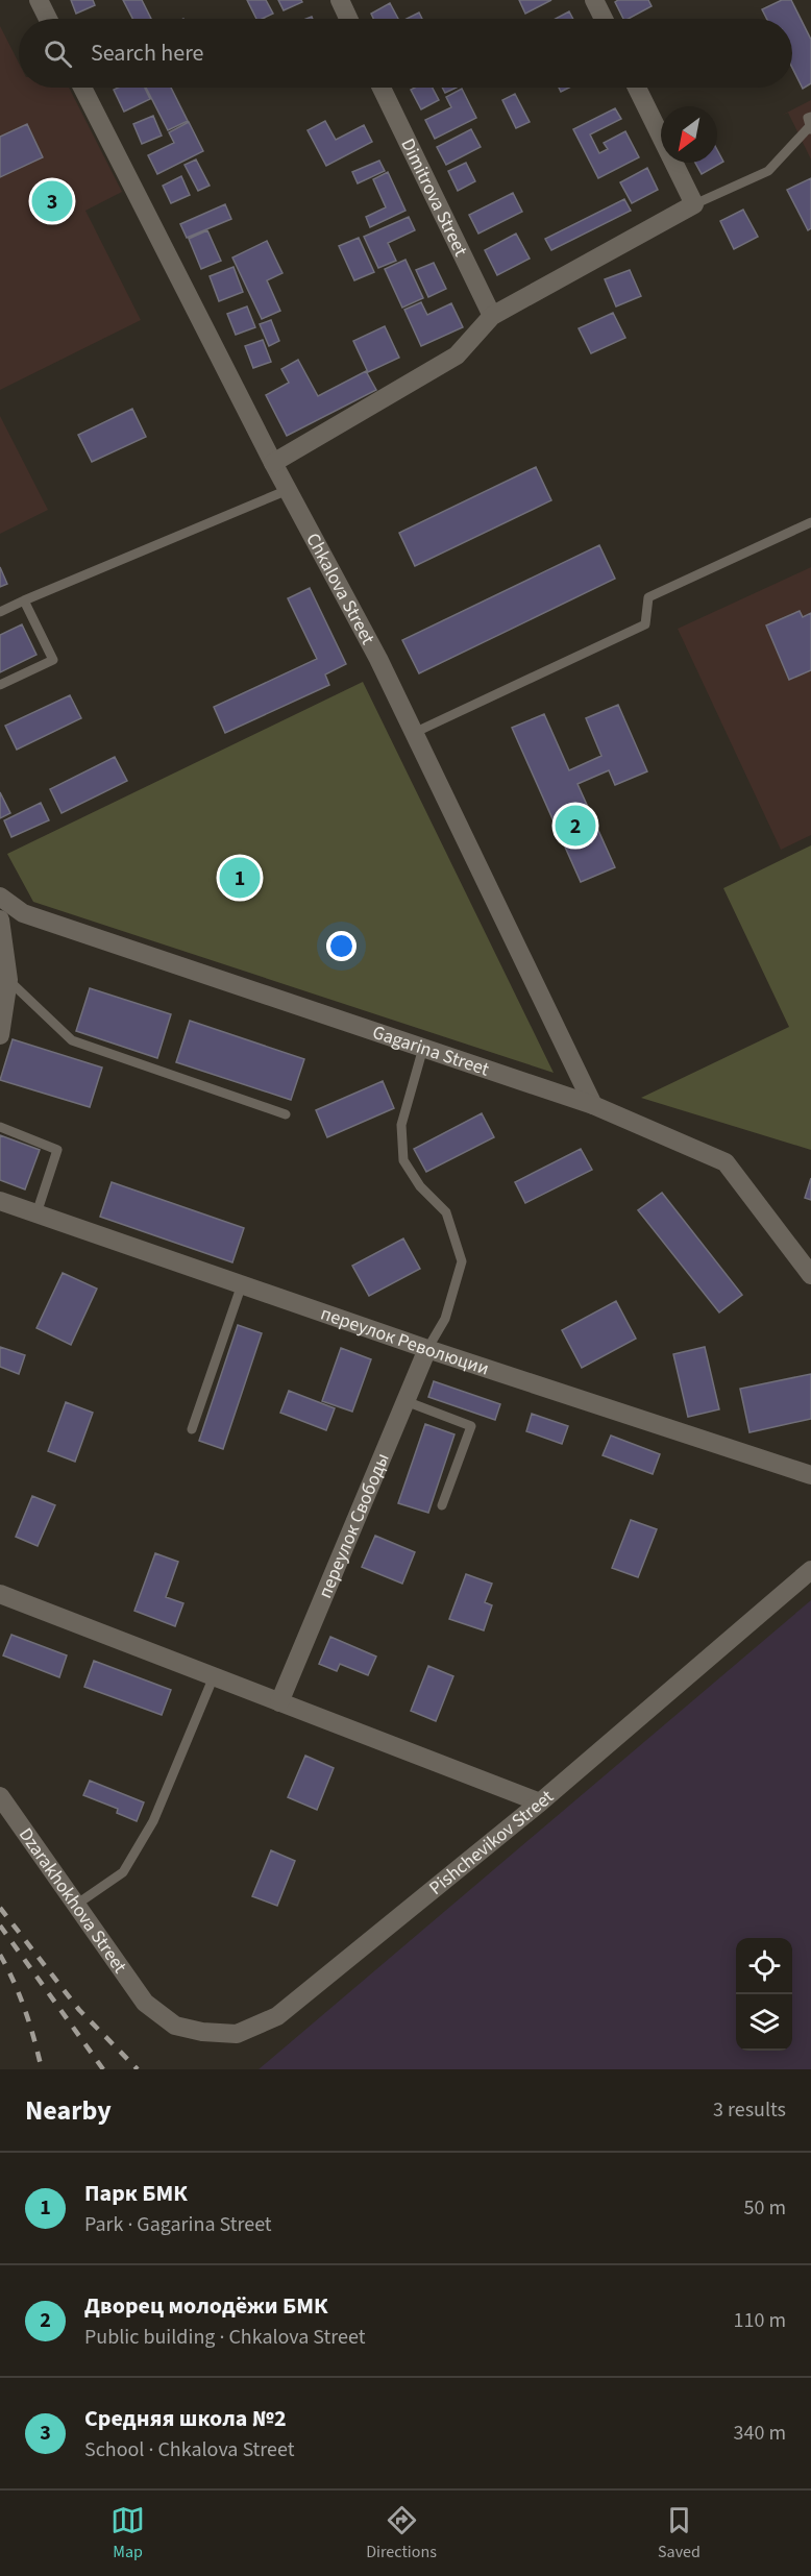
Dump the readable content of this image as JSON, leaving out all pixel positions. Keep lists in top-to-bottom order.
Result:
{
  "streets": {
    "street": [
      "Dimitrova Street",
      "Chkalova Street",
      "Gagarina Street",
      "переулок Революции",
      "переулок Свободы",
      "Pishchevikov Street",
      "Dzarakhokhova Street"
    ]
  },
  "crossings": [
    ["Chkalova Street", "Gagarina Street"],
    ["переулок Революции", "переулок Свободы"],
    ["Pishchevikov Street", "Dzarakhokhova Street"]
  ],
  "north": "bottom left",
  "page": {
    "search": "Search here",
    "pins": ["3", "2", "1"],
    "heading": ["Nearby", "3 results"],
    "list": [
      {
        "mark": "1",
        "name": "Парк БМК",
        "note": "Park · Gagarina Street",
        "value": "50 m"
      },
      {
        "mark": "2",
        "name": "Дворец молодёжи БМК",
        "note": "Public building · Chkalova Street",
        "value": "110 m"
      },
      {
        "mark": "3",
        "name": "Средняя школа №2",
        "note": "School · Chkalova Street",
        "value": "340 m"
      }
    ],
    "nav": ["Map", "Directions", "Saved"]
  }
}
